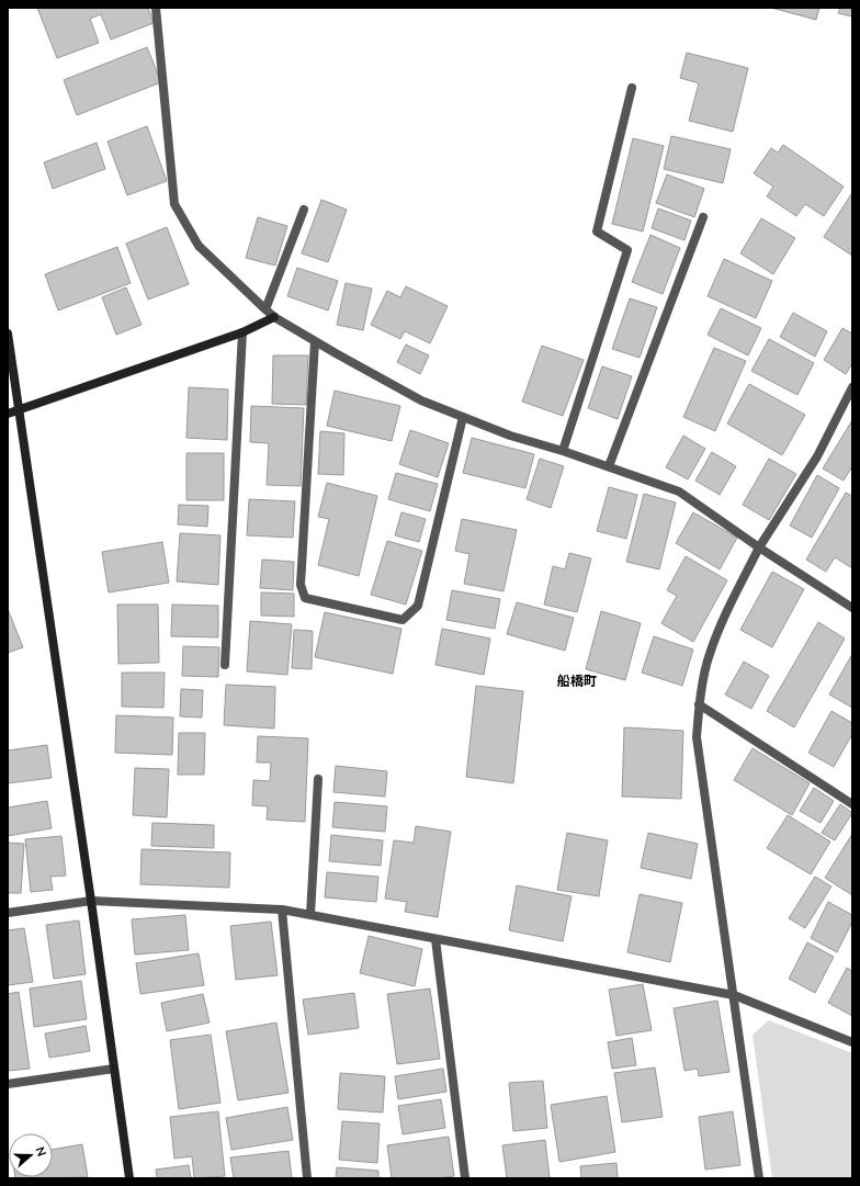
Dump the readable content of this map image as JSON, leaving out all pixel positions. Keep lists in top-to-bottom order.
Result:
{
  "districts": ["船橋町"],
  "north": "right"
}
